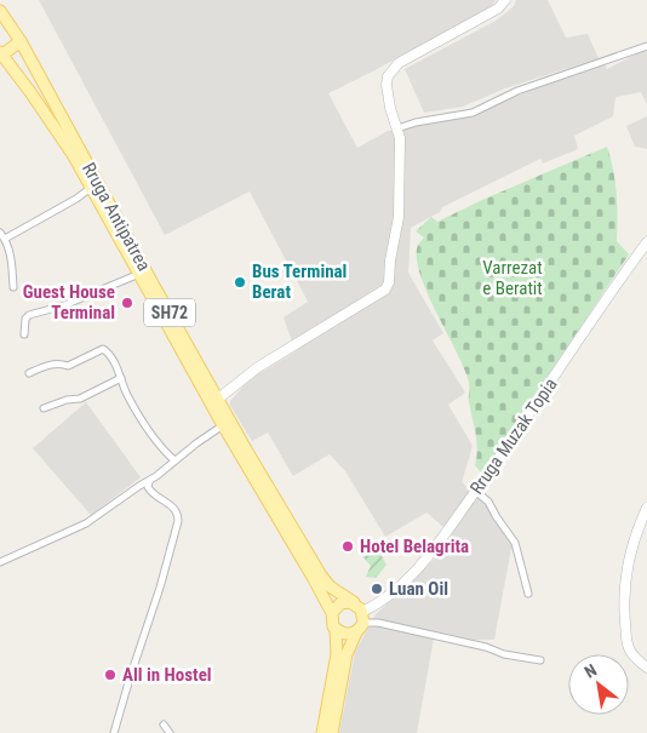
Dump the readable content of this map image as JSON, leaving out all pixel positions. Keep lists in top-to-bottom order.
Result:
{
  "streets": {
    "main road": ["Rruga Antipatrea", "SH72"],
    "street": ["Rruga Muzak Topia"]
  },
  "crossings": [
    ["Rruga Antipatrea", "Rruga Muzak Topia"]
  ],
  "parks": ["Varrezat e Beratit"],
  "places": [
    "Bus Terminal Berat",
    "Guest House Terminal",
    "Hotel Belagrita",
    "Luan Oil",
    "All in Hostel"
  ],
  "north": "top left"
}
